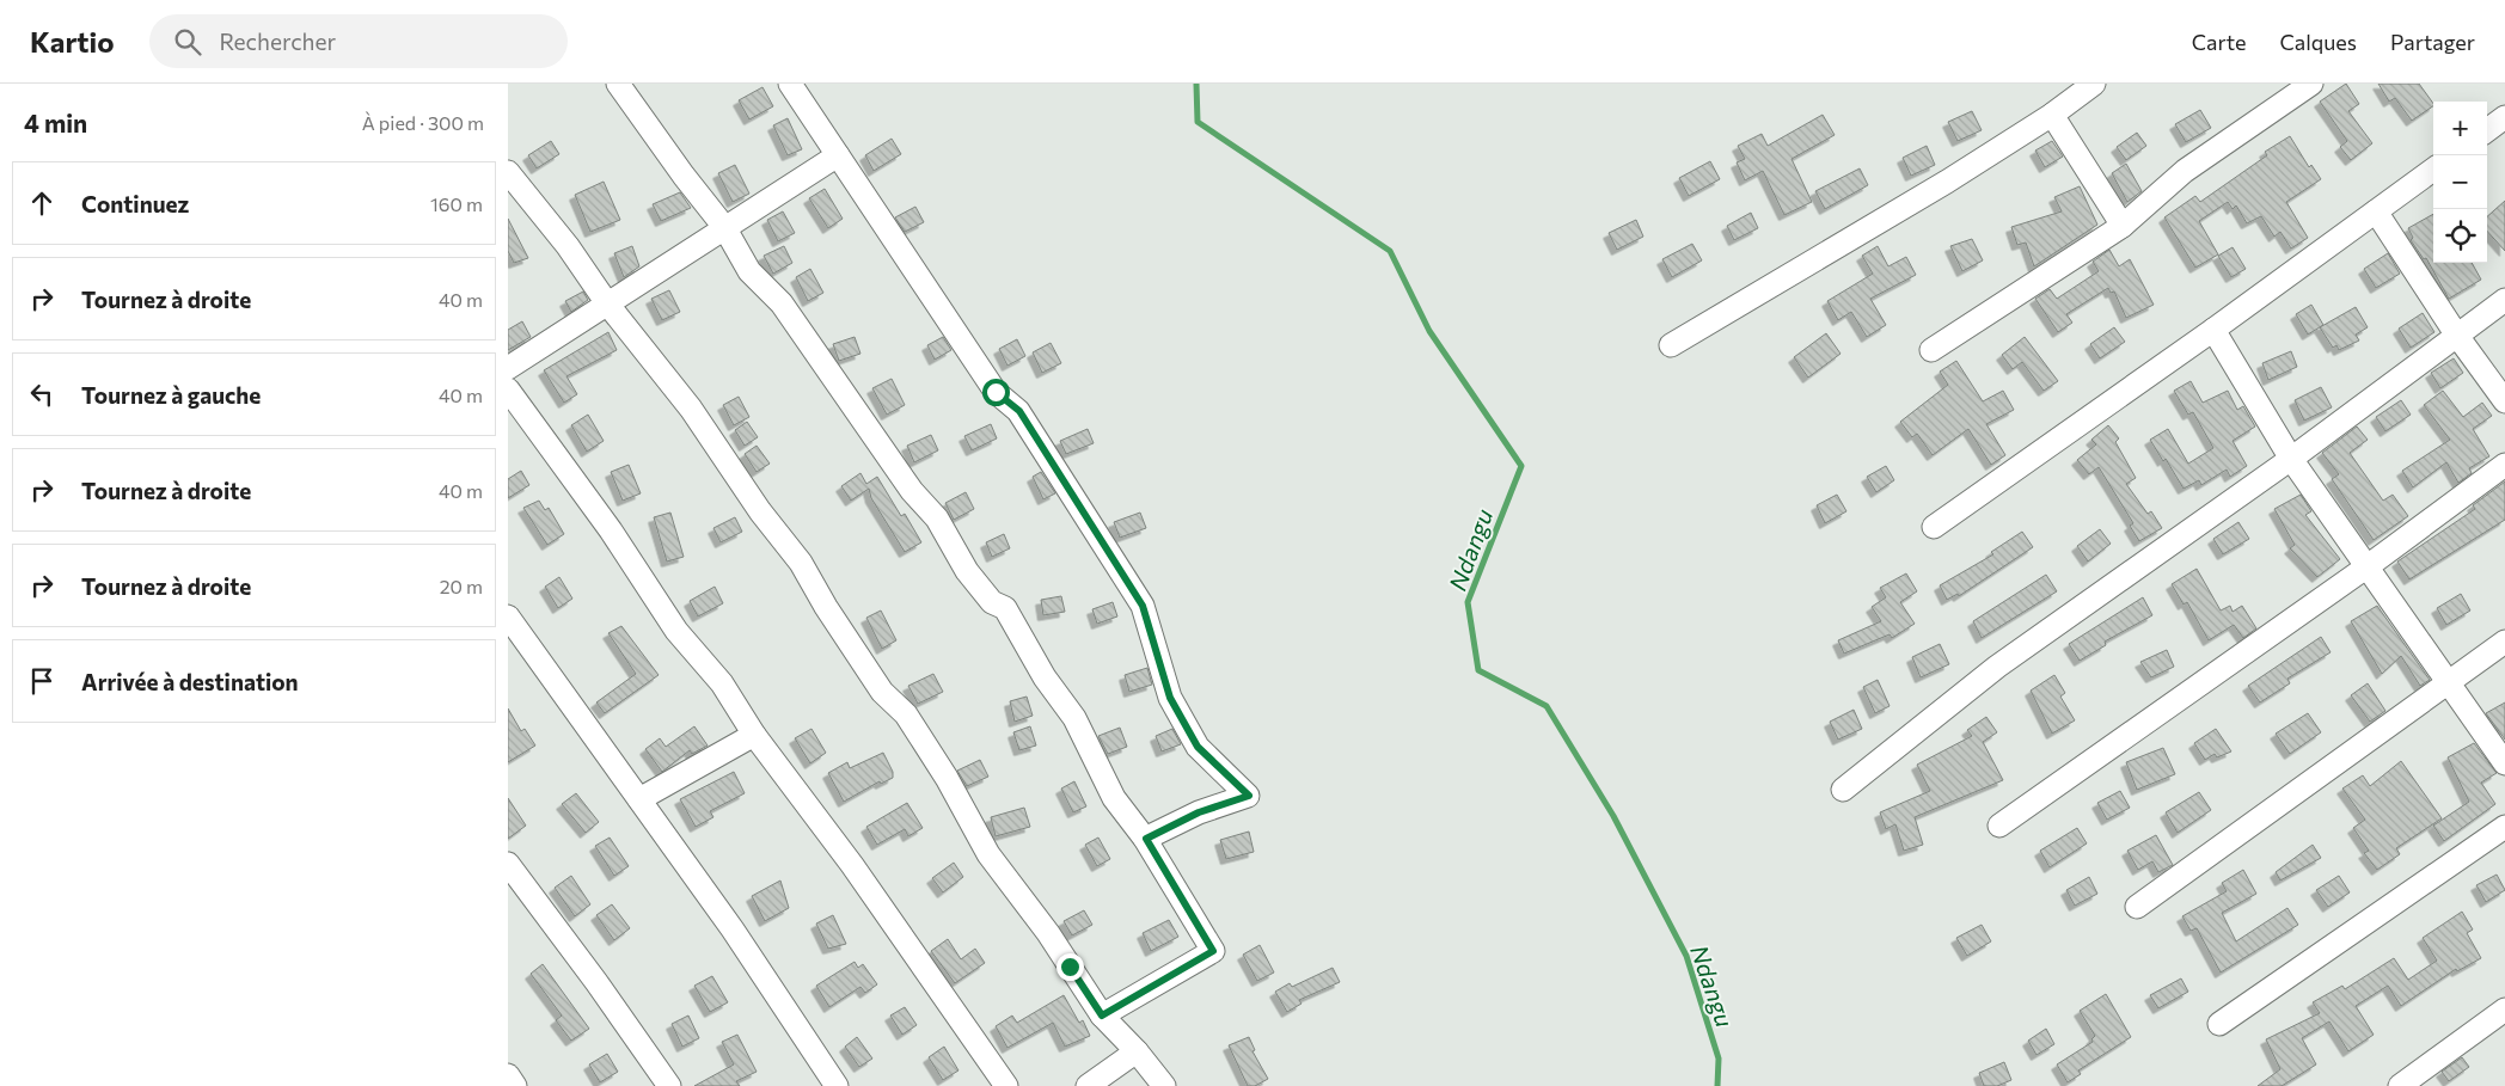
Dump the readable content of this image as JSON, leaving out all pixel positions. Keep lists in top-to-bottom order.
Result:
{
  "water": ["Ndangu"],
  "page": {
    "header": "Kartio",
    "search": "Rechercher",
    "nav": ["Carte", "Calques", "Partager"],
    "heading": ["4 min", "À pied · 300 m"],
    "map_buttons": ["+", "−"],
    "list": [
      ["Continuez", "160 m"],
      ["Tournez à droite", "40 m"],
      ["Tournez à gauche", "40 m"],
      ["Tournez à droite", "40 m"],
      ["Tournez à droite", "20 m"],
      "Arrivée à destination"
    ]
  }
}
